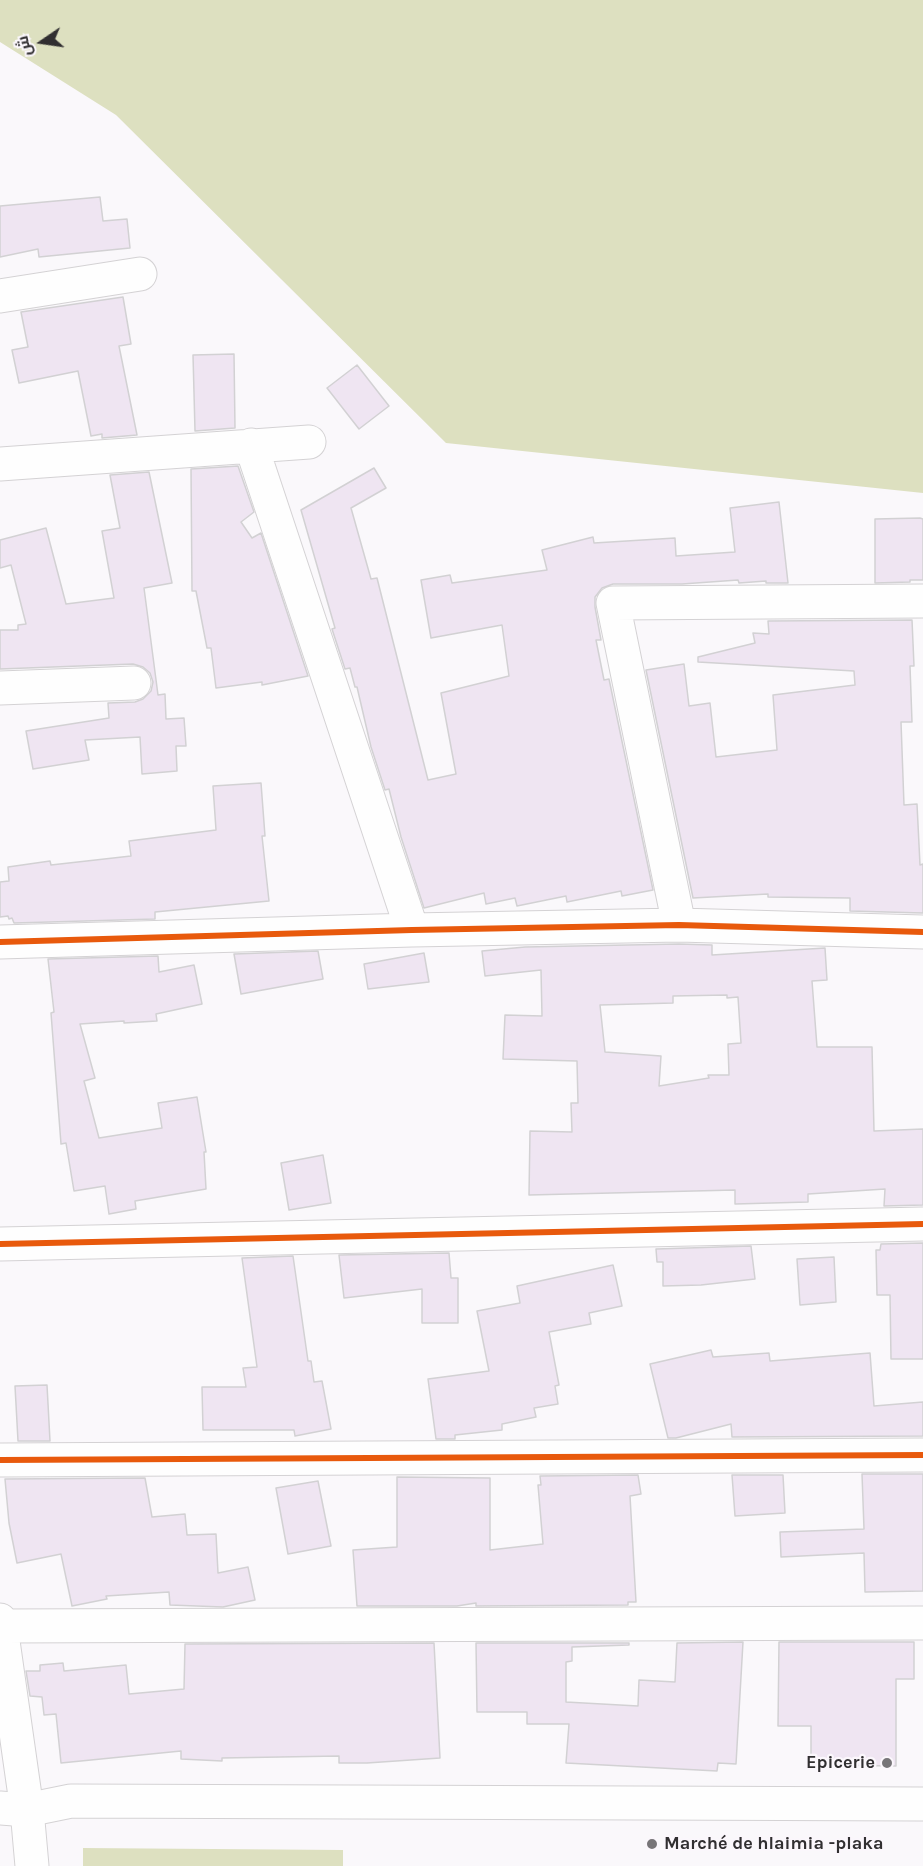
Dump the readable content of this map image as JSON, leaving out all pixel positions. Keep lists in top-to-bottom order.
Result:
{
  "places": ["Epicerie", "Marché de hlaimia -plaka"],
  "north": "left"
}
